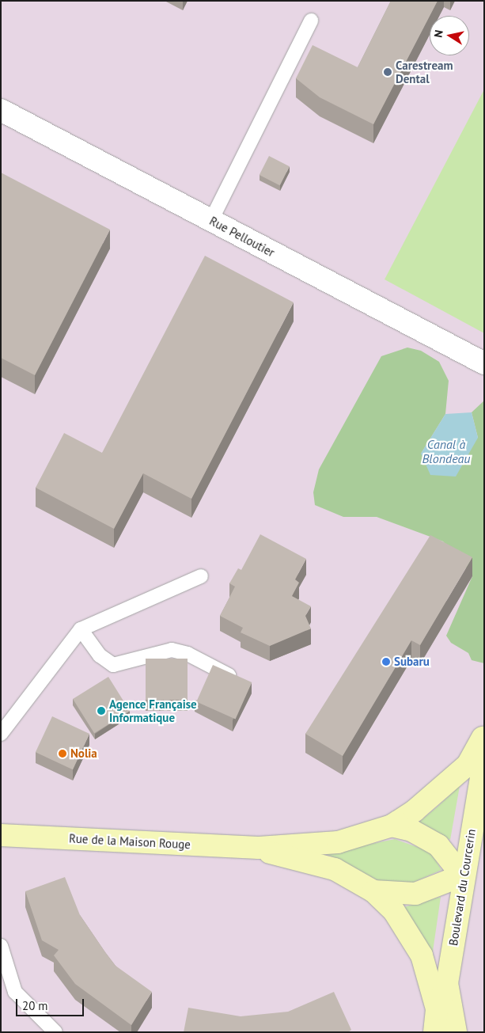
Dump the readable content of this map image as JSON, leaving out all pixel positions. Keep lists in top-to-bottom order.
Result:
{
  "streets": {
    "street": ["Rue Pelloutier", "Rue de la Maison Rouge", "Boulevard du Courcerin"]
  },
  "water": ["Canal à Blondeau"],
  "places": [
    "Carestream Dental",
    "Subaru",
    "Agence Française Informatique",
    "Nolia"
  ],
  "scale_bar": "20 m",
  "north": "left"
}
